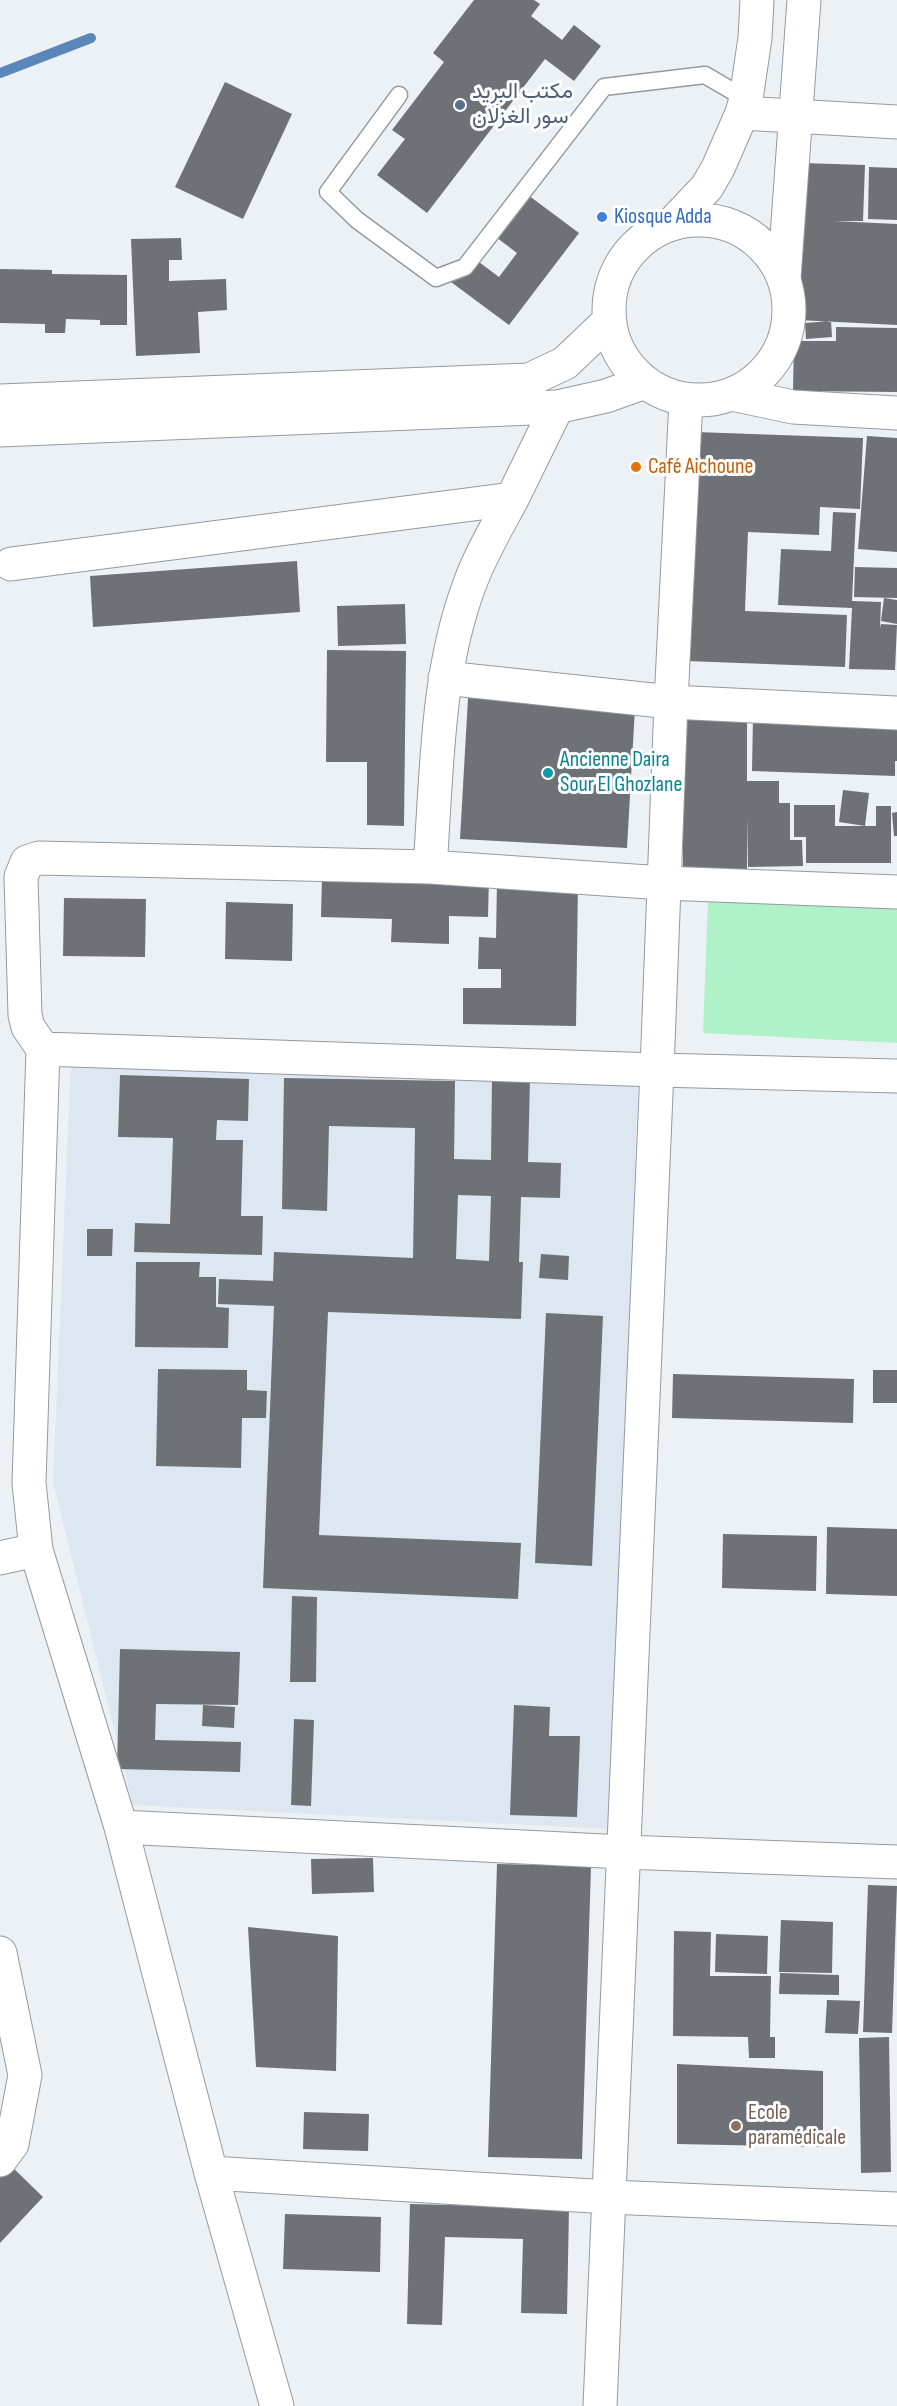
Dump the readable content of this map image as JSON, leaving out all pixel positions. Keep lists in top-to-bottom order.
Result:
{
  "places": [
    "مكتب البريد سور الغزلان",
    "Kiosque Adda",
    "Café Aichoune",
    "Ancienne Daira Sour El Ghozlane",
    "Ecole paramédicale"
  ]
}
